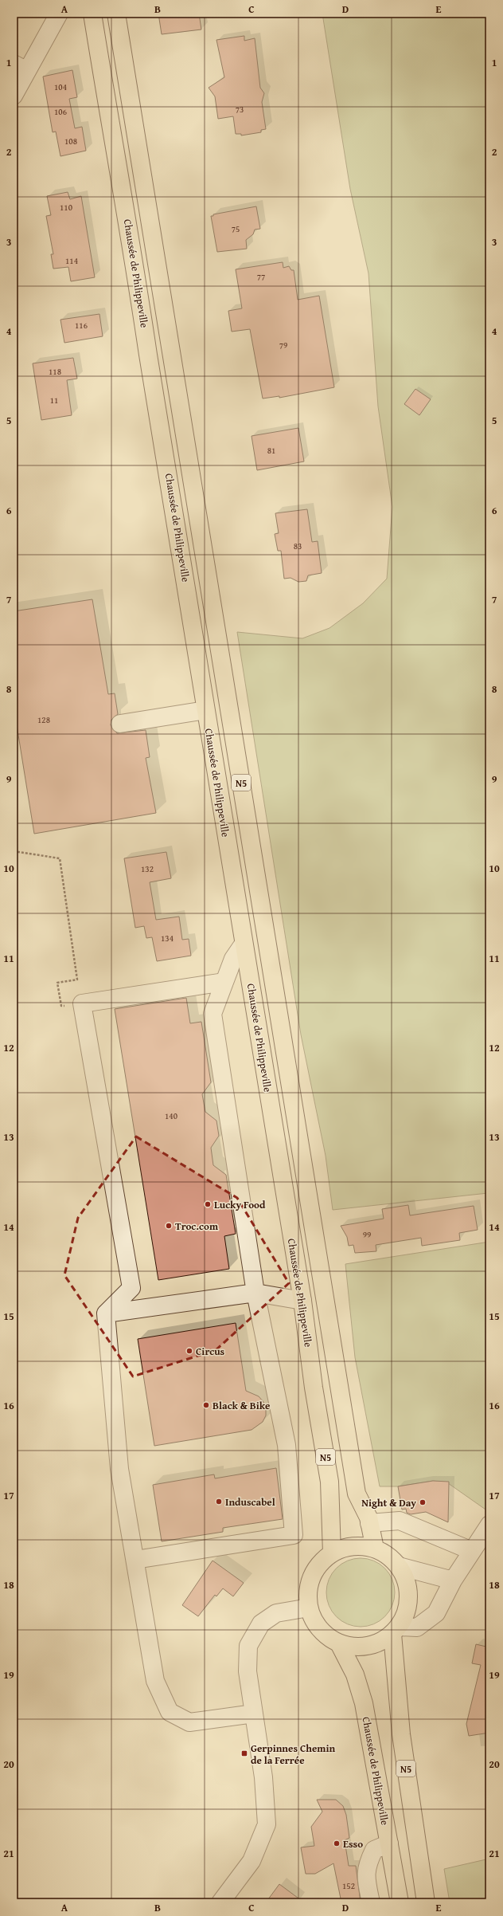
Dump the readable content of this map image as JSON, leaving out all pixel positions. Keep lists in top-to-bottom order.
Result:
{
  "streets": {
    "main road": ["Chaussée de Philippeville", "N5"]
  },
  "crossings": [
    ["Chaussée de Philippeville", "N5"]
  ],
  "places": {
    "other": [
      "Lucky Food",
      "Troc.com",
      "Circus",
      "Black & Bike",
      "Induscabel",
      "Night & Day",
      "Esso"
    ],
    "transit": ["Gerpinnes Chemin de la Ferrée"]
  },
  "house_numbers": [
    "104",
    "73",
    "106",
    "108",
    "110",
    "75",
    "114",
    "77",
    "116",
    "79",
    "118",
    "11",
    "81",
    "83",
    "128",
    "132",
    "134",
    "140",
    "99",
    "152"
  ],
  "grid": {
    "columns": [
      "A",
      "B",
      "C",
      "D",
      "E"
    ],
    "rows": [
      "1",
      "2",
      "3",
      "4",
      "5",
      "6",
      "7",
      "8",
      "9",
      "10",
      "11",
      "12",
      "13",
      "14",
      "15",
      "16",
      "17",
      "18",
      "19",
      "20",
      "21"
    ]
  }
}
